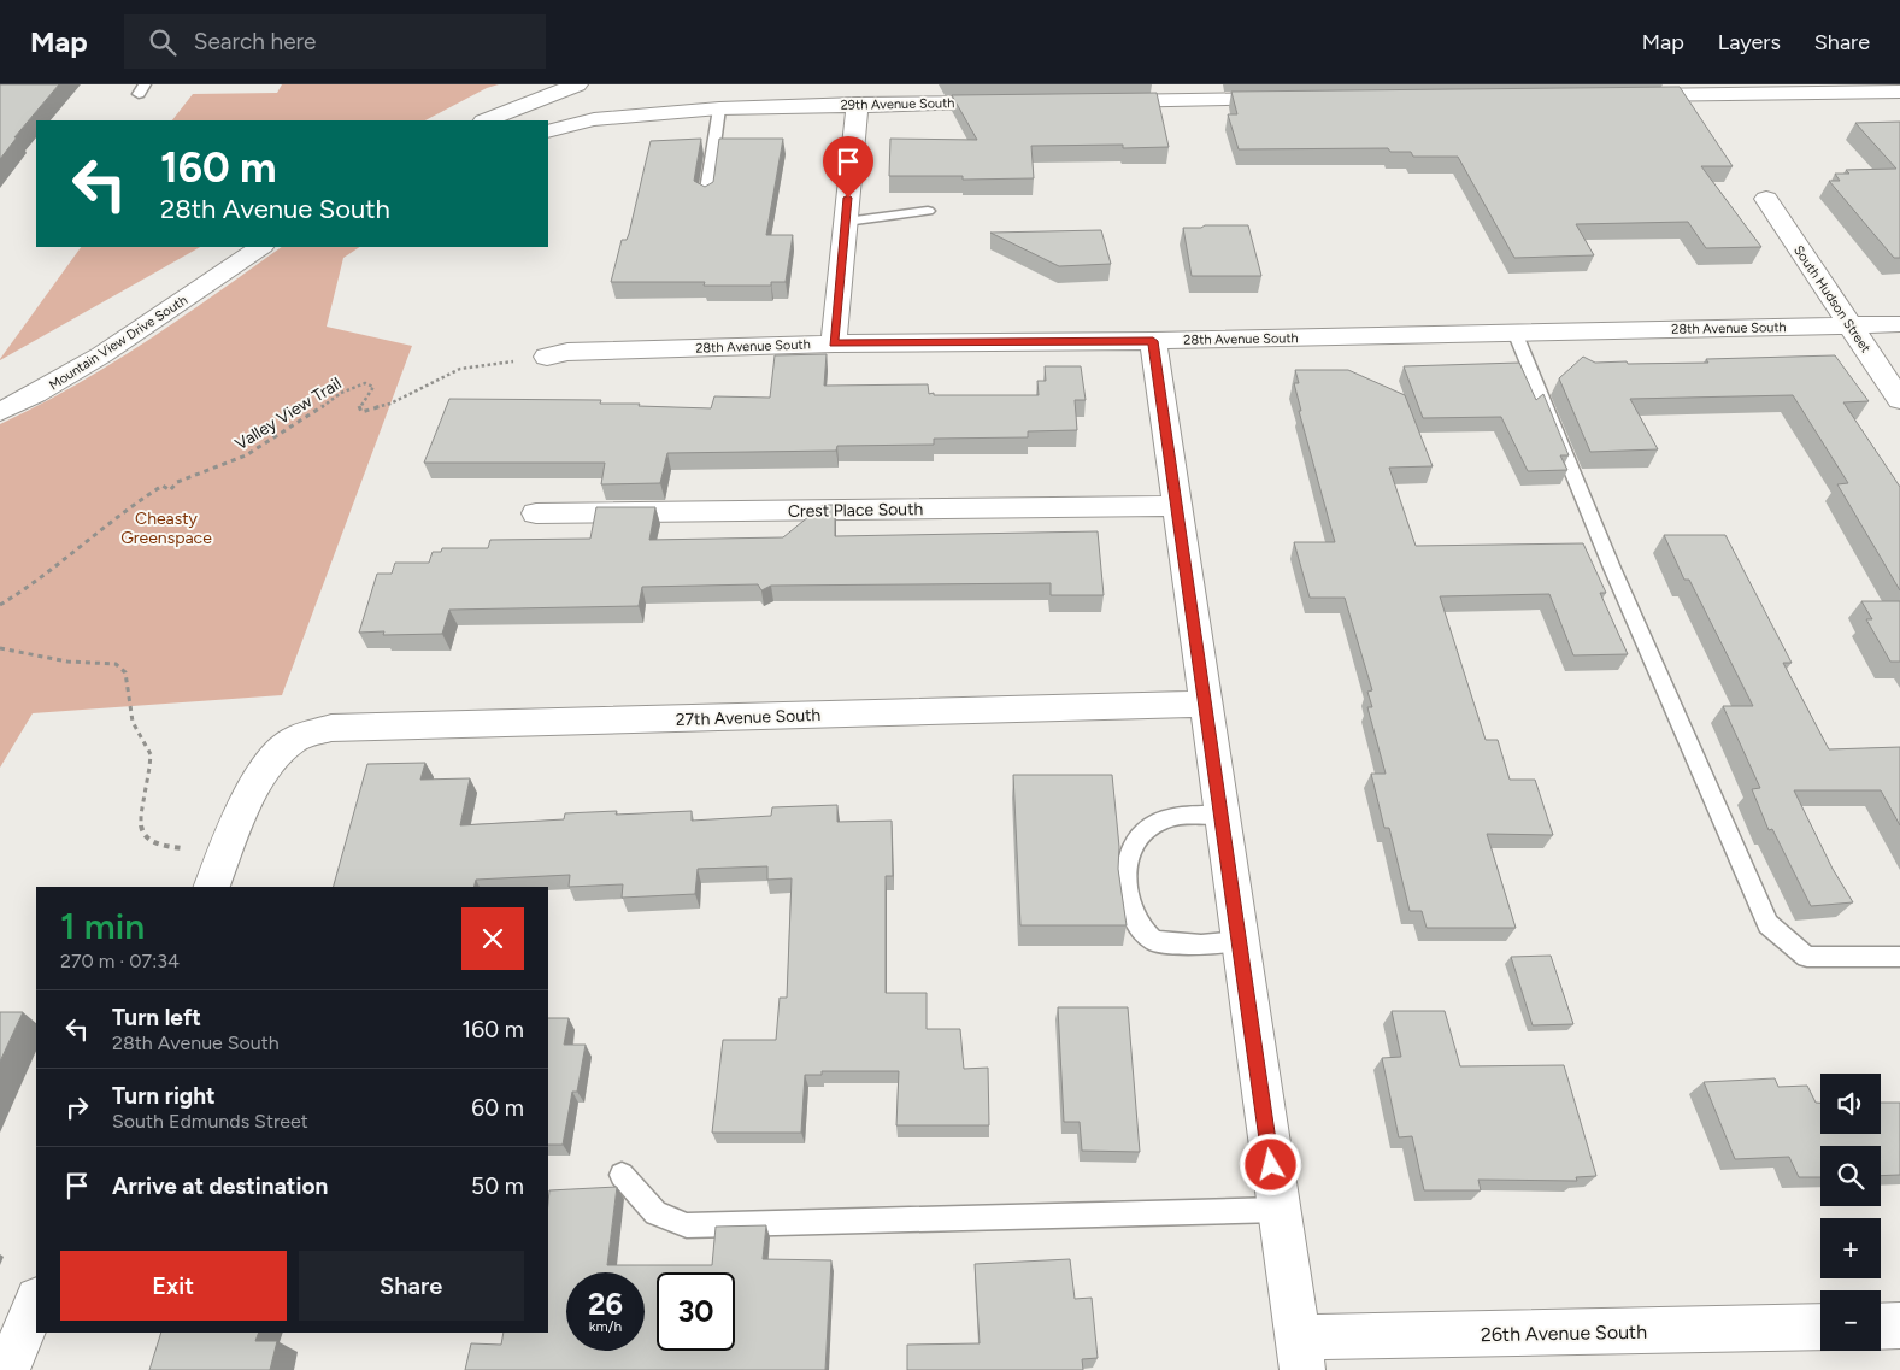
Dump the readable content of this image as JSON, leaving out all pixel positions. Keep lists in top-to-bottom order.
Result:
{
  "streets": {
    "street": [
      "29th Avenue South",
      "South Hudson Street",
      "28th Avenue South",
      "Mountain View Drive South",
      "Crest Place South",
      "27th Avenue South",
      "26th Avenue South"
    ],
    "path": ["Valley View Trail"]
  },
  "crossings": [
    ["South Hudson Street", "28th Avenue South"],
    ["28th Avenue South", "Valley View Trail"]
  ],
  "parks": ["Cheasty Greenspace"],
  "page": {
    "header": "Map",
    "search": "Search here",
    "nav": ["Map", "Layers", "Share"],
    "turn": ["160 m", "28th Avenue South"],
    "heading": ["1 min", "270 m · 07:34"],
    "list": [
      {
        "name": "Turn left",
        "note": "28th Avenue South",
        "value": "160 m"
      },
      {
        "name": "Turn right",
        "note": "South Edmunds Street",
        "value": "60 m"
      },
      {
        "name": "Arrive at destination",
        "value": "50 m"
      }
    ],
    "map_buttons": ["+", "−"],
    "buttons": ["Exit", "Share"],
    "speed": "26 km/h",
    "limit": "30"
  }
}
